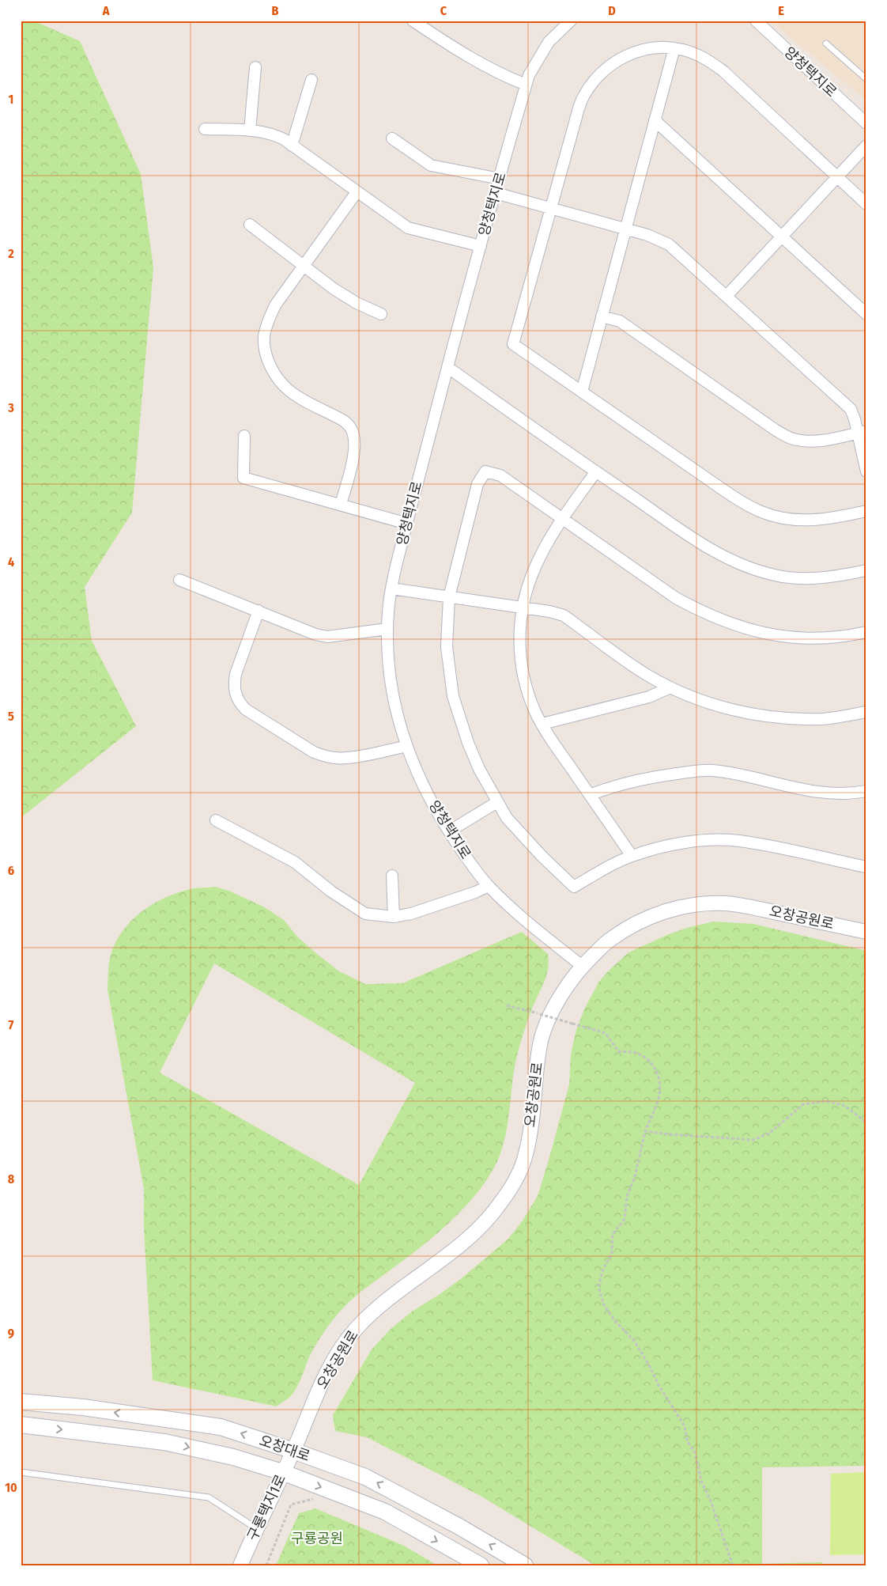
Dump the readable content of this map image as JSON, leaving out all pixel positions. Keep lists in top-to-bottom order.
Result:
{
  "streets": {
    "main road": ["오창대로"],
    "street": ["양청택지로", "오창공원로", "구룡택지1로"]
  },
  "crossings": [
    ["양청택지로", "오창공원로"],
    ["오창공원로", "오창대로"],
    ["오창공원로", "구룡택지1로"],
    ["오창대로", "구룡택지1로"]
  ],
  "parks": ["구룡공원"],
  "grid": {
    "columns": [
      "A",
      "B",
      "C",
      "D",
      "E"
    ],
    "rows": [
      "1",
      "2",
      "3",
      "4",
      "5",
      "6",
      "7",
      "8",
      "9",
      "10"
    ]
  }
}
